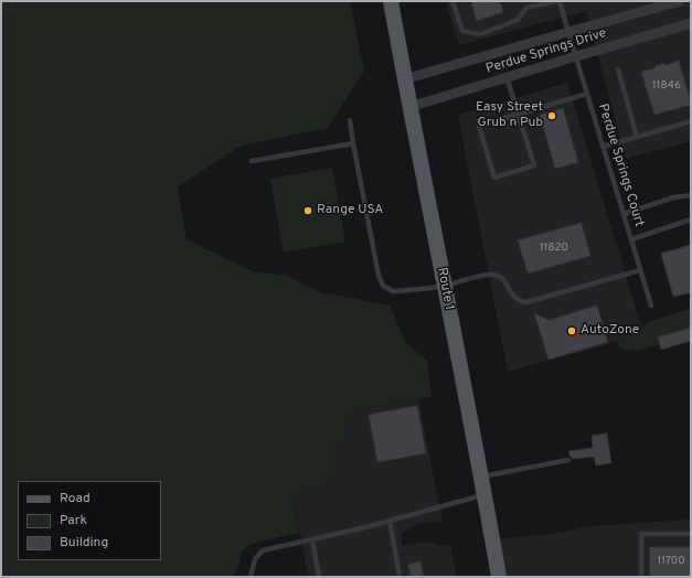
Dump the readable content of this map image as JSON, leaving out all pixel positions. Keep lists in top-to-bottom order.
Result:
{
  "streets": {
    "main road": ["Route 1"],
    "street": ["Perdue Springs Drive"],
    "lane": ["Perdue Springs Court"]
  },
  "crossings": [
    ["Perdue Springs Drive", "Perdue Springs Court"],
    ["Perdue Springs Drive", "Route 1"]
  ],
  "places": ["Easy Street Grub n Pub", "Range USA", "AutoZone"],
  "house_numbers": ["11846", "11820", "11700"],
  "legend": ["Road", "Park", "Building"]
}
